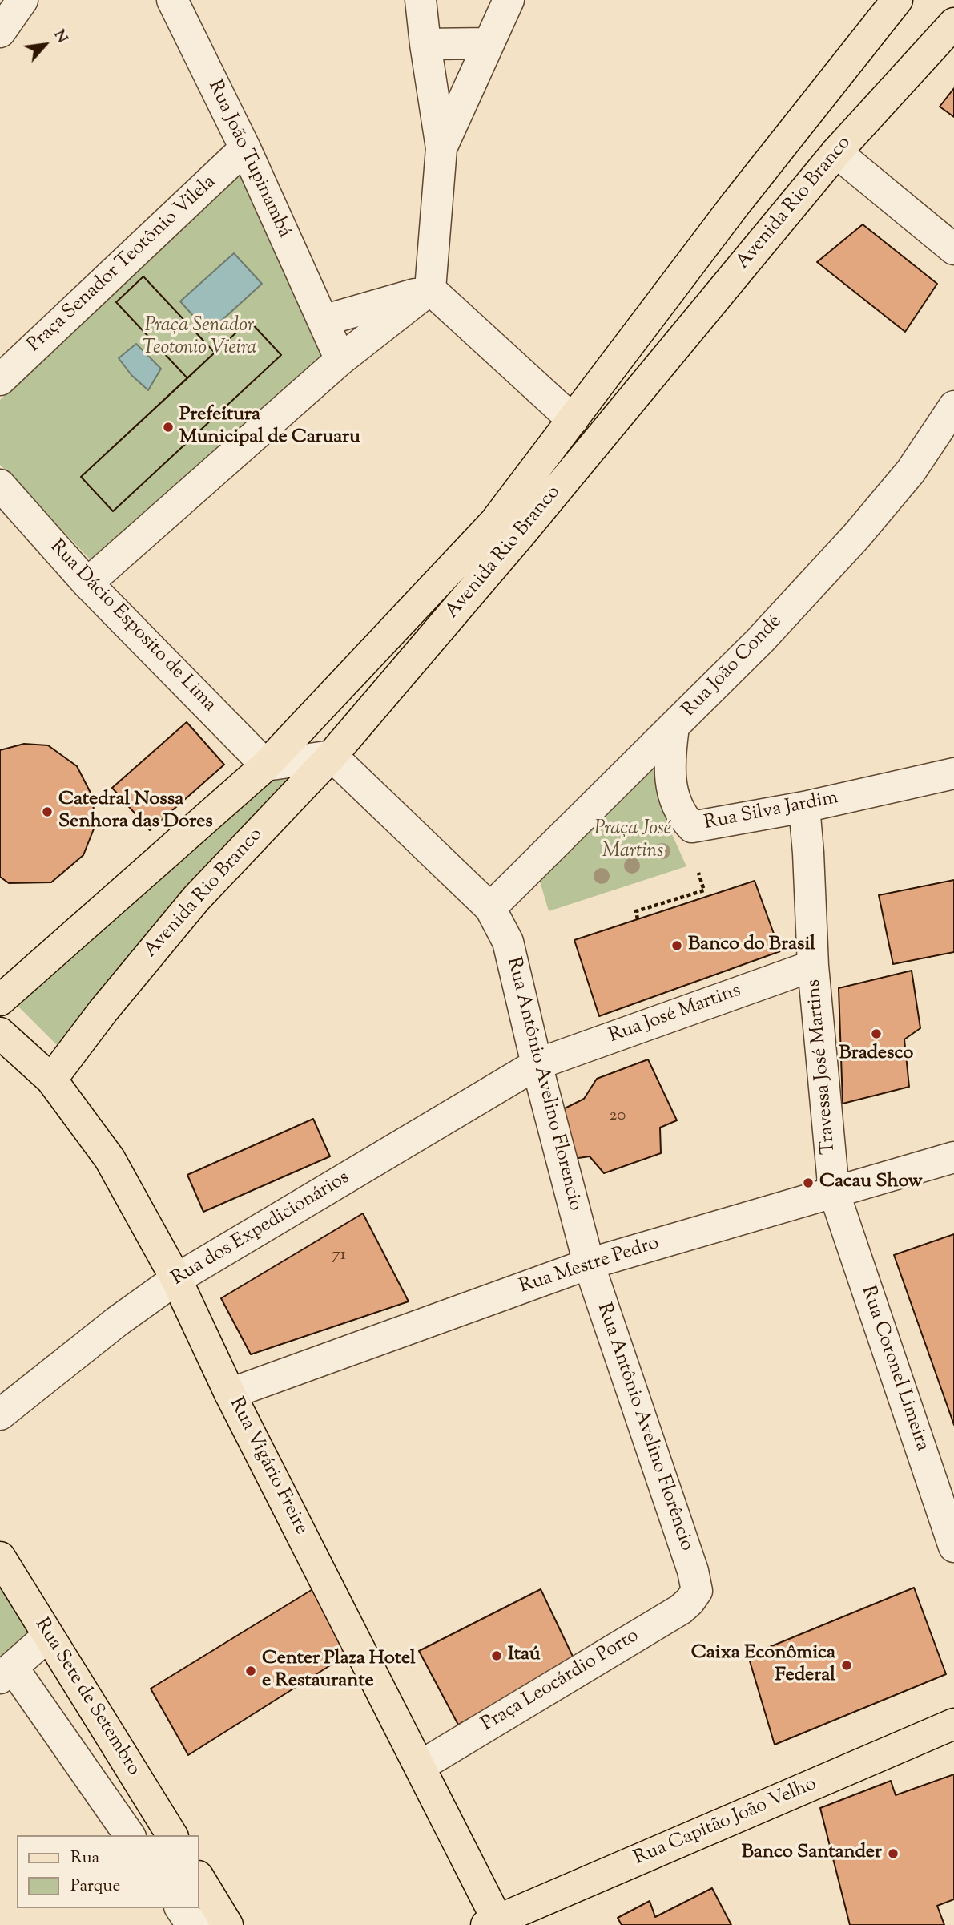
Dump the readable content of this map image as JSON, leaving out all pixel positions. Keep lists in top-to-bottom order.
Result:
{
  "streets": {
    "main road": [
      "Avenida Rio Branco",
      "Rua Vigário Freire",
      "Rua Sete de Setembro",
      "Rua Capitão João Velho"
    ],
    "street": [
      "Rua João Tupinambá",
      "Praça Senador Teotônio Vilela",
      "Rua Dácio Esposito de Lima",
      "Rua João Condé",
      "Rua Silva Jardim",
      "Rua José Martins",
      "Travessa José Martins",
      "Rua Antônio Avelino Florencio",
      "Rua dos Expedicionários",
      "Rua Mestre Pedro",
      "Rua Coronel Limeira",
      "Rua Antônio Avelino Florêncio",
      "Praça Leocárdio Porto"
    ]
  },
  "crossings": [
    ["Rua João Tupinambá", "Praça Senador Teotônio Vilela"],
    ["Avenida Rio Branco", "Rua Dácio Esposito de Lima"],
    ["Avenida Rio Branco", "Rua Antônio Avelino Florencio"],
    ["Avenida Rio Branco", "Rua Vigário Freire"],
    ["Rua João Condé", "Rua Silva Jardim"],
    ["Rua João Condé", "Rua Antônio Avelino Florencio"],
    ["Rua Silva Jardim", "Travessa José Martins"],
    ["Rua José Martins", "Travessa José Martins"],
    ["Rua José Martins", "Rua Antônio Avelino Florencio"],
    ["Rua José Martins", "Rua dos Expedicionários"],
    ["Travessa José Martins", "Rua Mestre Pedro"],
    ["Travessa José Martins", "Rua Coronel Limeira"],
    ["Rua Antônio Avelino Florencio", "Rua dos Expedicionários"],
    ["Rua Antônio Avelino Florencio", "Rua Mestre Pedro"],
    ["Rua Antônio Avelino Florencio", "Rua Antônio Avelino Florêncio"],
    ["Rua dos Expedicionários", "Rua Vigário Freire"],
    ["Rua Mestre Pedro", "Rua Coronel Limeira"],
    ["Rua Mestre Pedro", "Rua Antônio Avelino Florêncio"],
    ["Rua Mestre Pedro", "Rua Vigário Freire"],
    ["Rua Antônio Avelino Florêncio", "Praça Leocárdio Porto"],
    ["Rua Vigário Freire", "Praça Leocárdio Porto"],
    ["Rua Vigário Freire", "Rua Capitão João Velho"]
  ],
  "parks": ["Praça Senador Teotonio Vieira", "Praça José Martins"],
  "places": [
    "Prefeitura Municipal de Caruaru",
    "Catedral Nossa Senhora das Dores",
    "Banco do Brasil",
    "Bradesco",
    "Cacau Show",
    "Itaú",
    "Caixa Econômica Federal",
    "Center Plaza Hotel e Restaurante",
    "Banco Santander"
  ],
  "house_numbers": ["20", "71"],
  "legend": ["Rua", "Parque"],
  "north": "top right"
}
